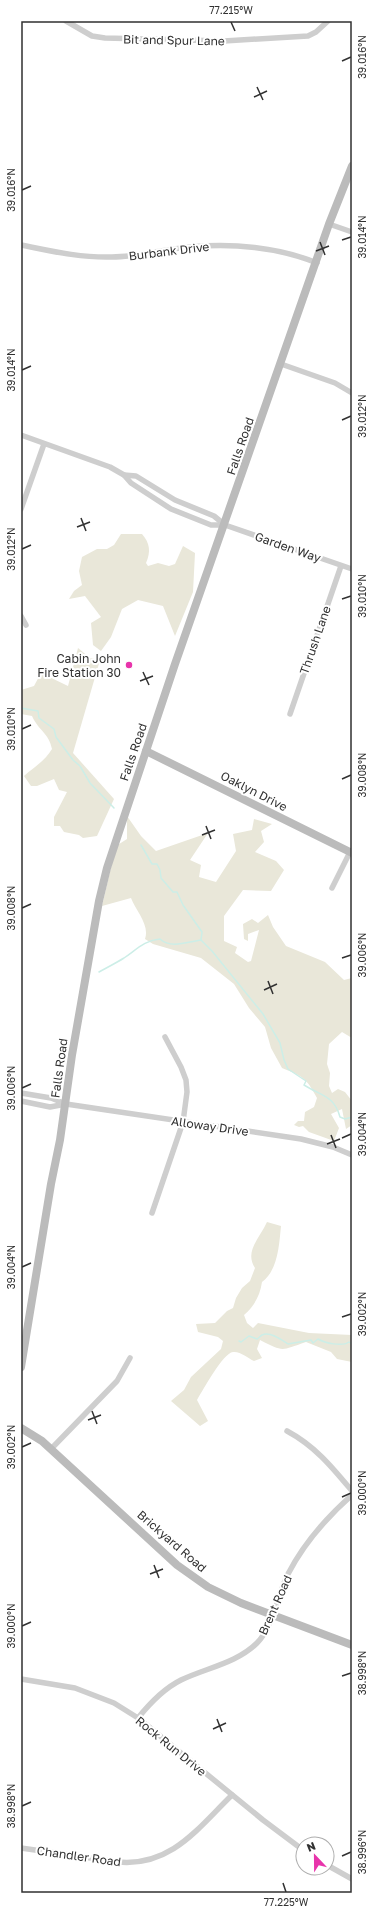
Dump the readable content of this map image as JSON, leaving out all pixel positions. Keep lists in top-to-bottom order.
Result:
{
  "streets": {
    "main road": ["Falls Road", "Oaklyn Drive", "Brickyard Road"],
    "street": [
      "Bit and Spur Lane",
      "Burbank Drive",
      "Garden Way",
      "Thrush Lane",
      "Alloway Drive",
      "Brent Road",
      "Rock Run Drive",
      "Chandler Road"
    ]
  },
  "crossings": [
    ["Burbank Drive", "Falls Road"],
    ["Falls Road", "Garden Way"],
    ["Falls Road", "Oaklyn Drive"],
    ["Falls Road", "Alloway Drive"],
    ["Garden Way", "Thrush Lane"],
    ["Brickyard Road", "Brent Road"],
    ["Brent Road", "Rock Run Drive"],
    ["Rock Run Drive", "Chandler Road"]
  ],
  "places": ["Cabin John Fire Station 30"],
  "north": "top",
  "coordinates": [
    "77.215°W",
    "39.016°N",
    "39.014°N",
    "39.012°N",
    "39.010°N",
    "39.008°N",
    "39.006°N",
    "39.004°N",
    "39.002°N",
    "39.000°N",
    "38.998°N",
    "38.996°N",
    "77.225°W"
  ]
}
